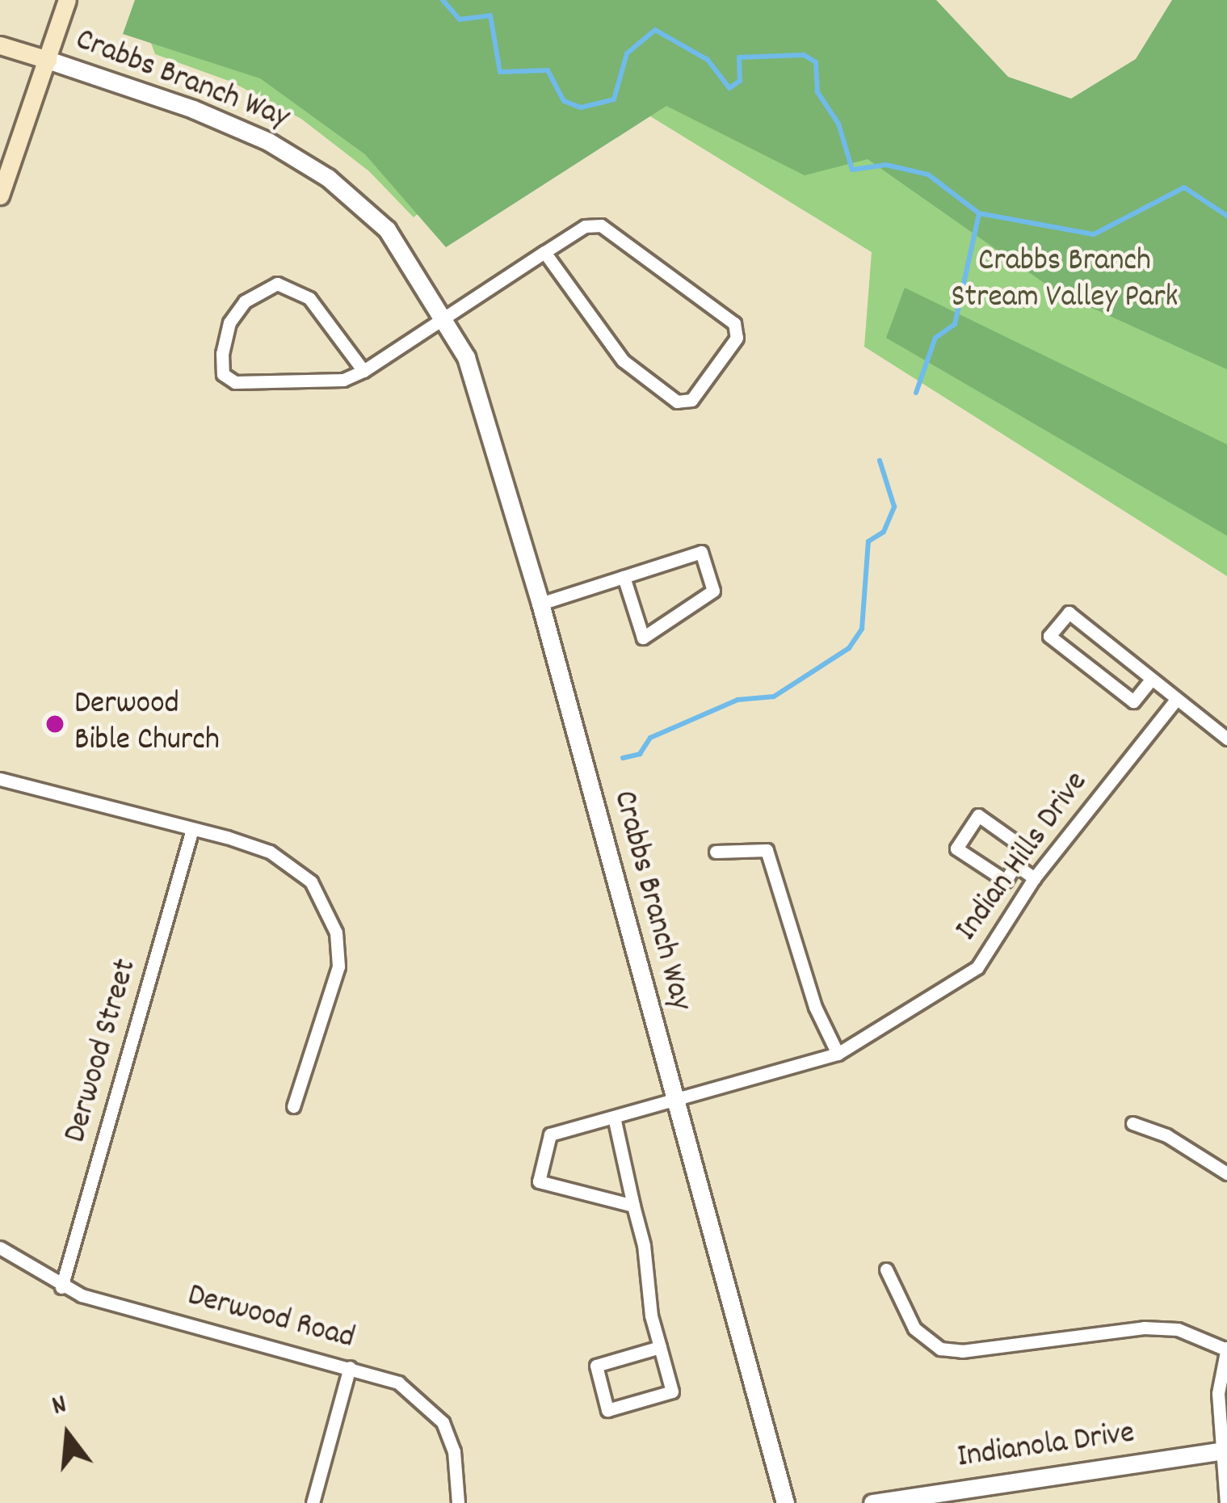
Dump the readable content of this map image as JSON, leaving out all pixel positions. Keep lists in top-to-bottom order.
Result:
{
  "streets": {
    "main road": ["Crabbs Branch Way"],
    "street": [
      "Indian Hills Drive",
      "Derwood Street",
      "Derwood Road",
      "Indianola Drive"
    ]
  },
  "crossings": [
    ["Crabbs Branch Way", "Indian Hills Drive"],
    ["Derwood Street", "Derwood Road"]
  ],
  "parks": ["Crabbs Branch Stream Valley Park"],
  "places": ["Derwood Bible Church"],
  "north": "top"
}
